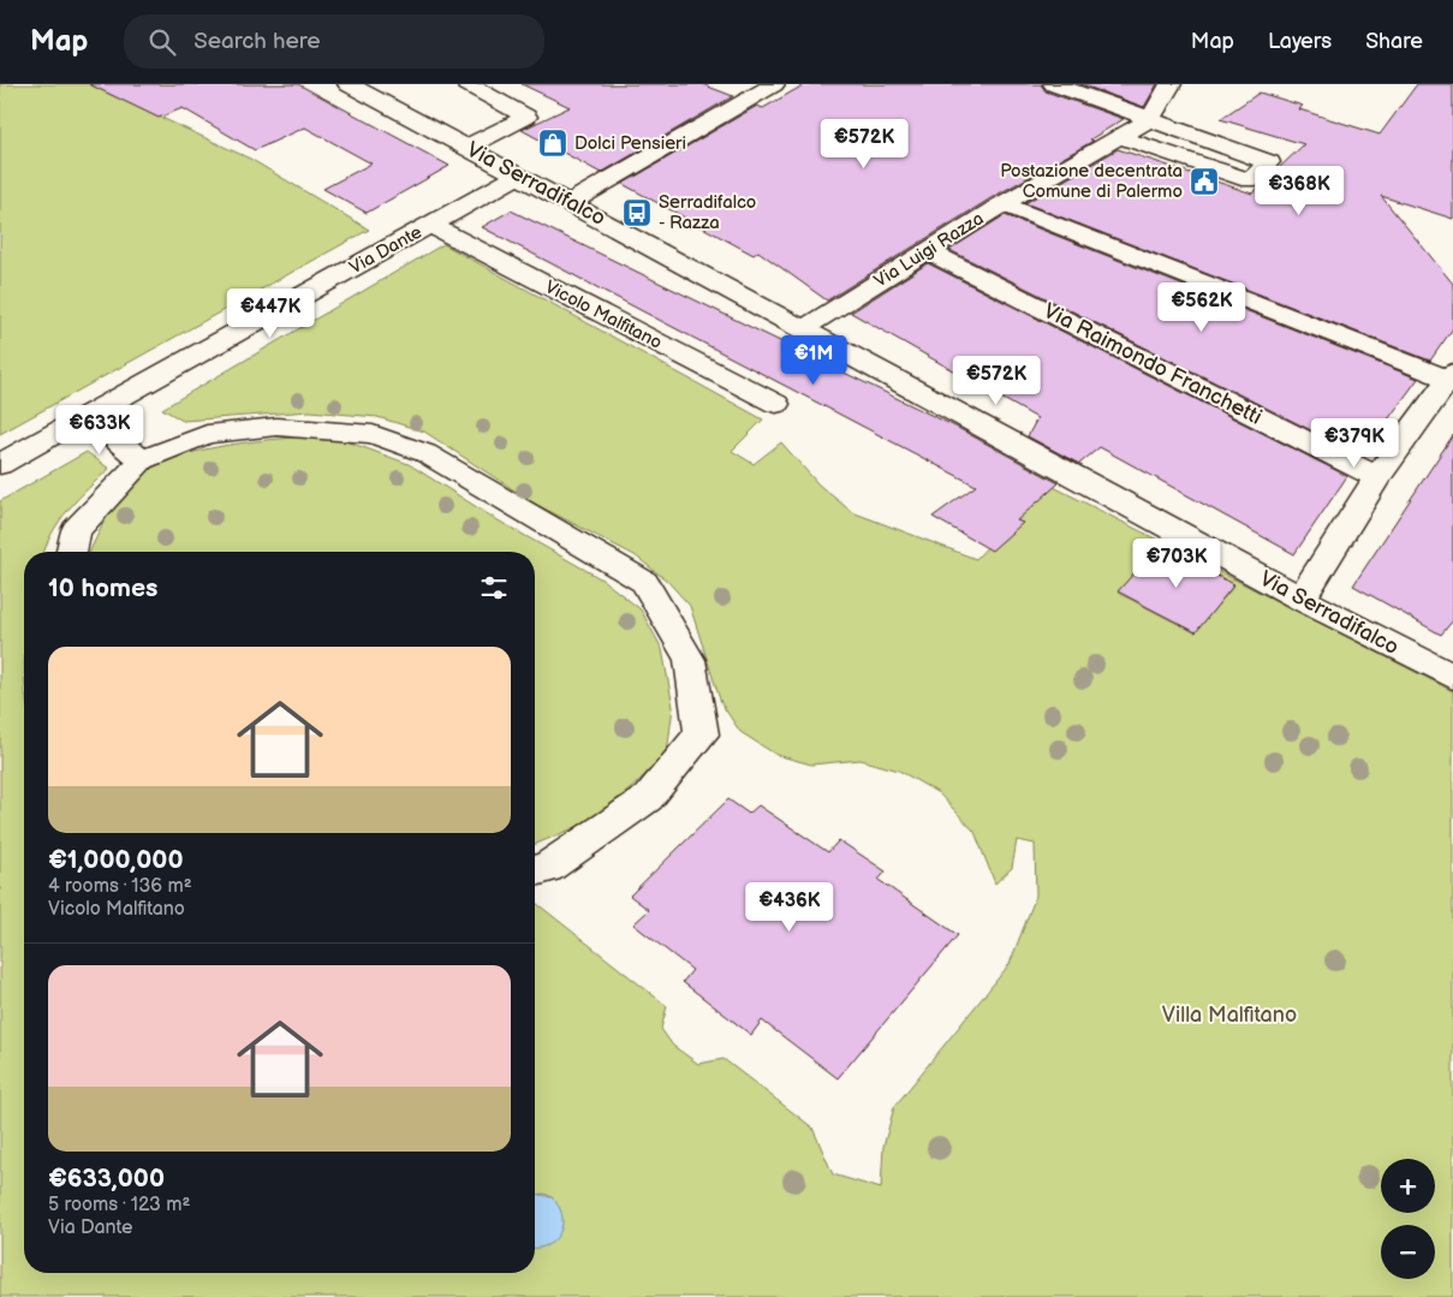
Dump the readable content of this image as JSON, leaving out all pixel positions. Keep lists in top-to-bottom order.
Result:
{
  "streets": {
    "street": [
      "Via Serradifalco",
      "Via Dante",
      "Via Luigi Razza",
      "Vicolo Malfitano",
      "Via Raimondo Franchetti"
    ]
  },
  "crossings": [
    ["Via Serradifalco", "Via Dante"],
    ["Via Serradifalco", "Via Luigi Razza"],
    ["Via Dante", "Vicolo Malfitano"],
    ["Via Luigi Razza", "Via Raimondo Franchetti"]
  ],
  "parks": ["Villa Malfitano"],
  "places": {
    "shop": ["Dolci Pensieri"],
    "public building": ["Postazione decentrata Comune di Palermo"],
    "bus stop": ["Serradifalco - Razza"]
  },
  "page": {
    "header": "Map",
    "search": "Search here",
    "nav": ["Map", "Layers", "Share"],
    "price": [
      "€572K",
      "€368K",
      "€562K",
      "€447K",
      "€1M",
      "€572K",
      "€633K",
      "€379K",
      "€703K",
      "€436K"
    ],
    "heading": "10 homes",
    "list": [
      {
        "name": "€1,000,000",
        "note": "4 rooms · 136 m² · Vicolo Malfitano"
      },
      {
        "name": "€633,000",
        "note": "5 rooms · 123 m² · Via Dante"
      }
    ],
    "map_buttons": ["+", "−"]
  }
}
